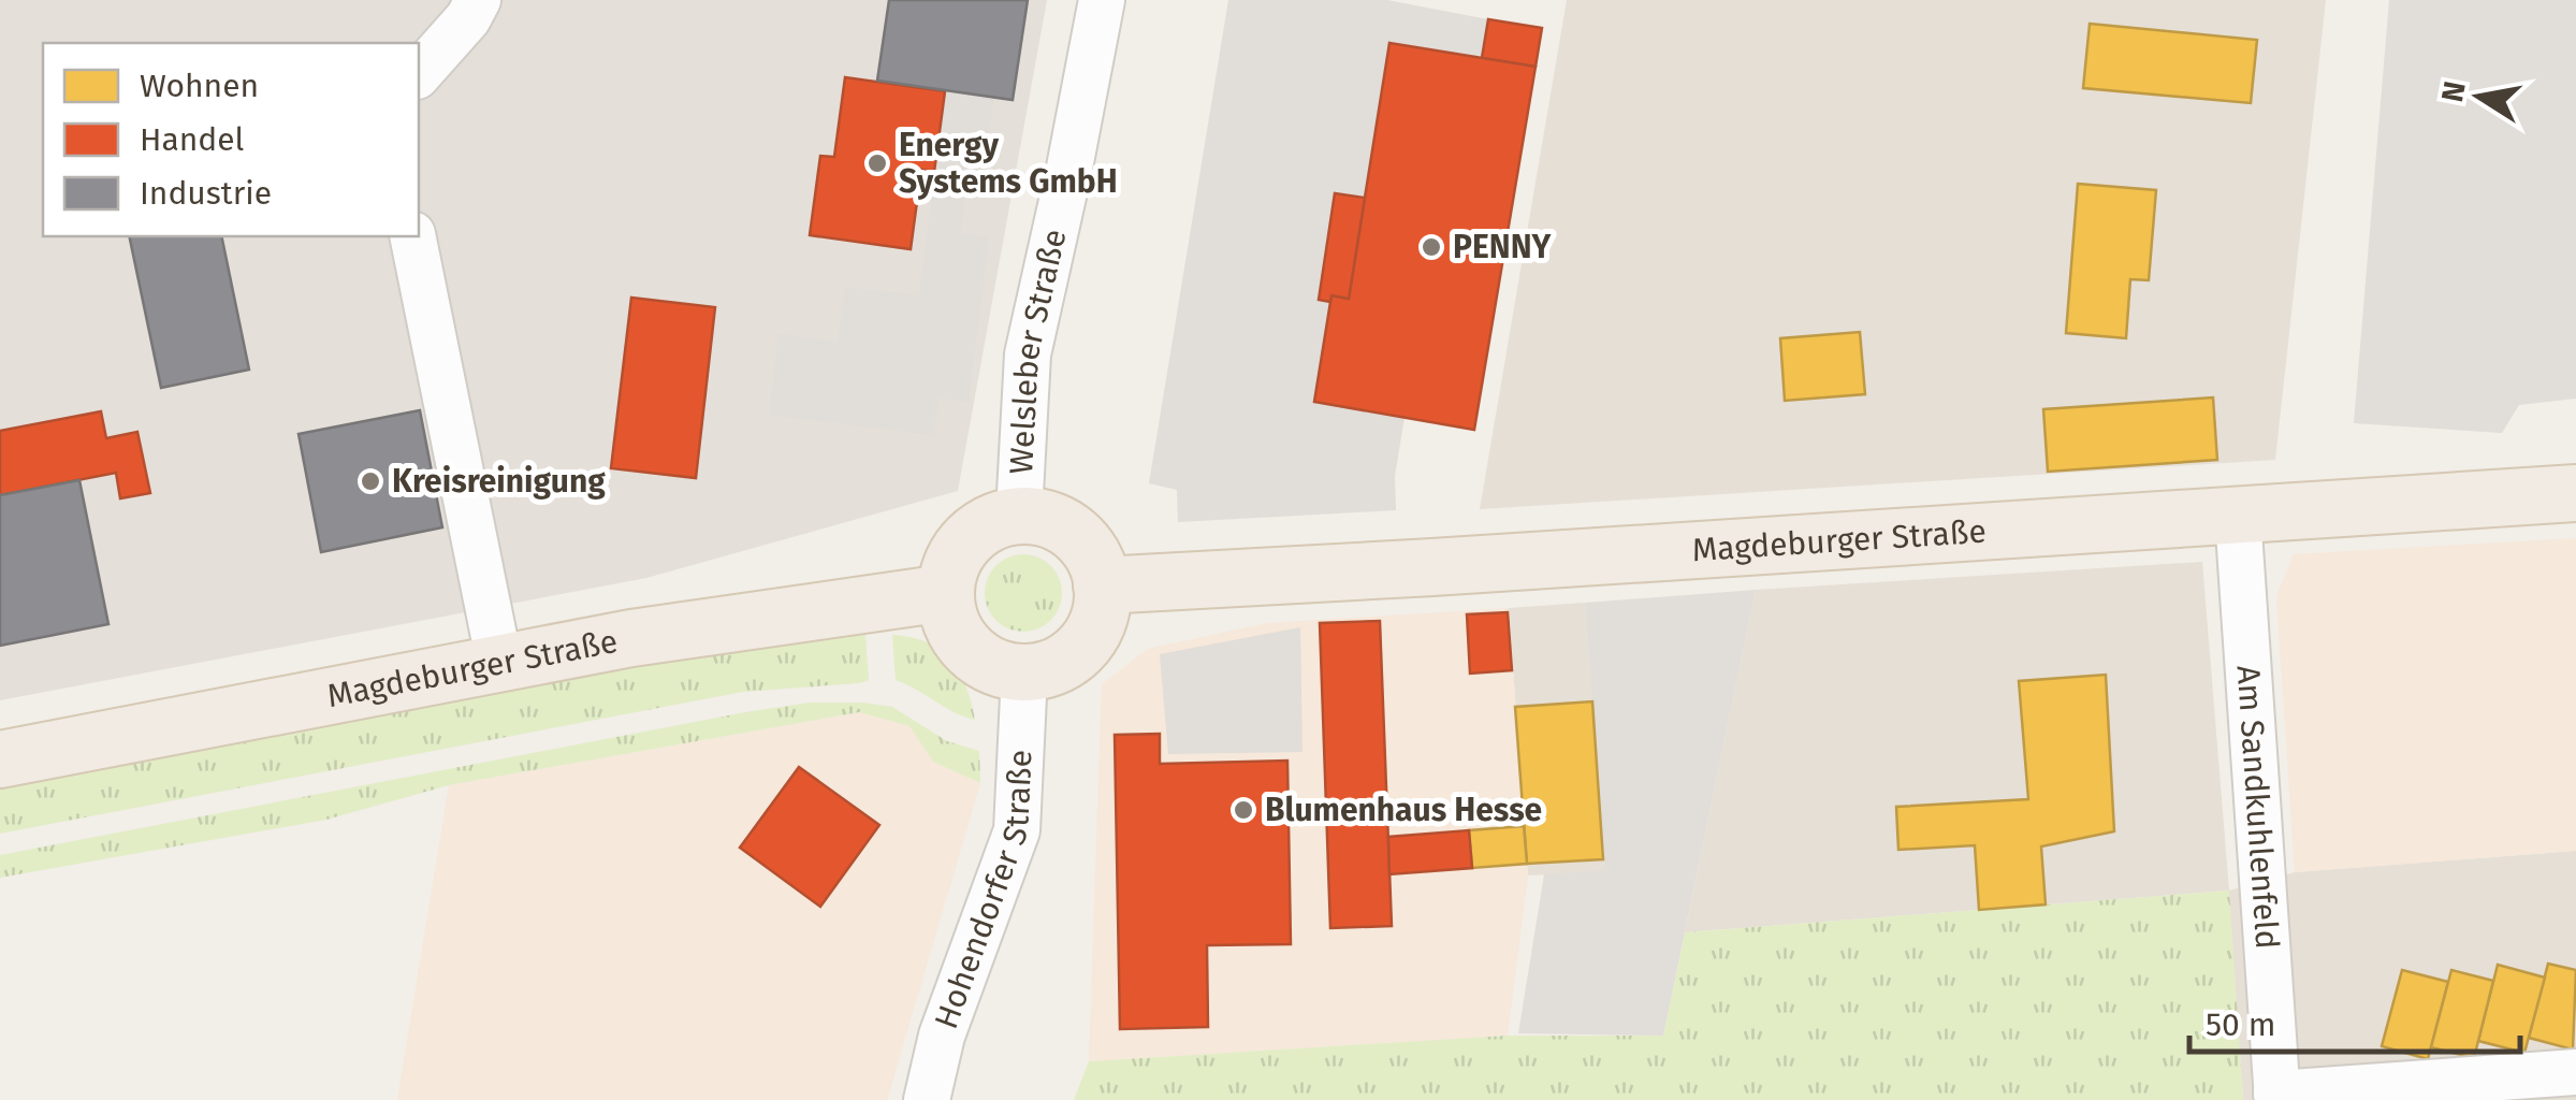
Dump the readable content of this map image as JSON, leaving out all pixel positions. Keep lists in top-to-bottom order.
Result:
{
  "streets": {
    "main road": ["Magdeburger Straße"],
    "street": ["Welsleber Straße", "Am Sandkuhlenfeld", "Hohendorfer Straße"]
  },
  "crossings": [
    ["Welsleber Straße", "Magdeburger Straße"],
    ["Welsleber Straße", "Hohendorfer Straße"],
    ["Magdeburger Straße", "Am Sandkuhlenfeld"],
    ["Magdeburger Straße", "Hohendorfer Straße"]
  ],
  "places": [
    "Energy Systems GmbH",
    "PENNY",
    "Kreisreinigung",
    "Blumenhaus Hesse"
  ],
  "legend": ["Wohnen", "Handel", "Industrie"],
  "scale_bar": "50 m",
  "north": "left"
}
